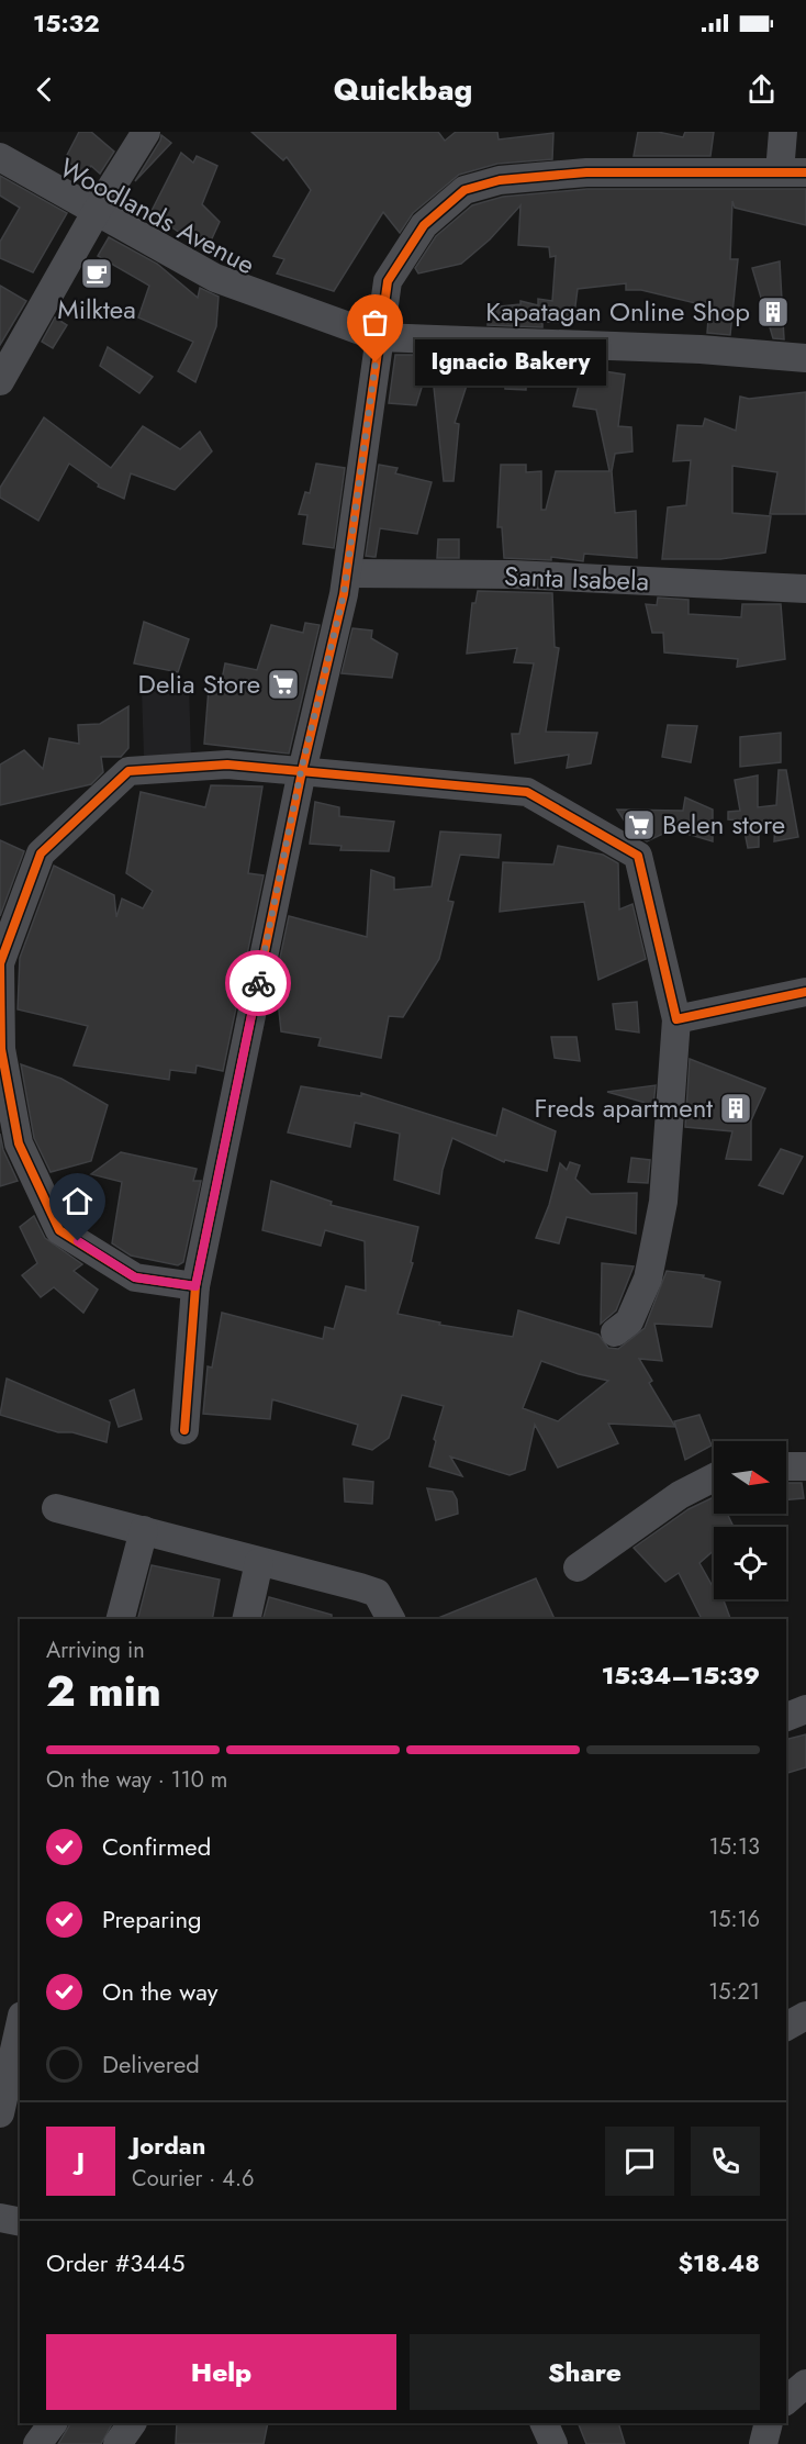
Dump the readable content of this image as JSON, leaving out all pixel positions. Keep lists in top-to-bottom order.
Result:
{
  "streets": {
    "street": ["Woodlands Avenue", "Santa Isabela"]
  },
  "places": {
    "cafe": ["Milktea"],
    "building": ["Kapatagan Online Shop", "Freds apartment"],
    "other": ["Ignacio Bakery"],
    "supermarket": ["Delia Store", "Belen store"]
  },
  "north": "right",
  "page": {
    "status": "15:32",
    "header": "Quickbag",
    "bubble": "Ignacio Bakery",
    "heading": ["2 min", "Arriving in", "15:34–15:39"],
    "panel": [
      "Jordan",
      "Courier · 4.6",
      "Order #3445",
      "$18.48"
    ],
    "bar": "On the way · 110 m",
    "list": [
      ["Confirmed", "15:13"],
      ["Preparing", "15:16"],
      ["On the way", "15:21"],
      "Delivered"
    ],
    "round": "J",
    "buttons": ["Help", "Share"]
  }
}
